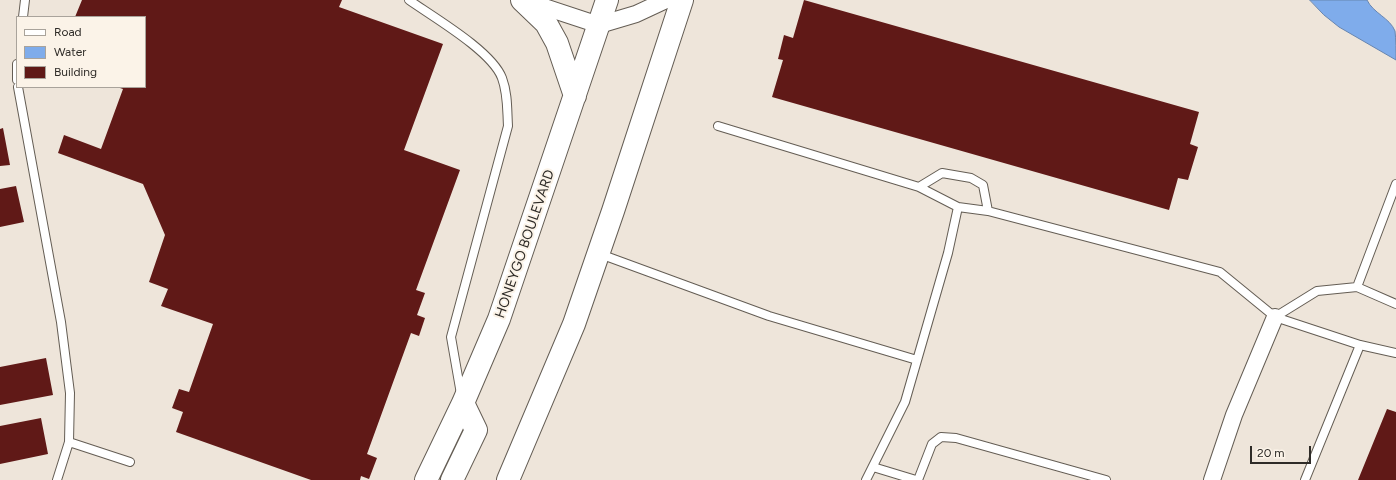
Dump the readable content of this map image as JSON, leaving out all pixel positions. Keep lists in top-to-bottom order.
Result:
{
  "streets": {
    "main road": ["HONEYGO BOULEVARD"]
  },
  "legend": ["Road", "Water", "Building"],
  "scale_bar": "20 m"
}
